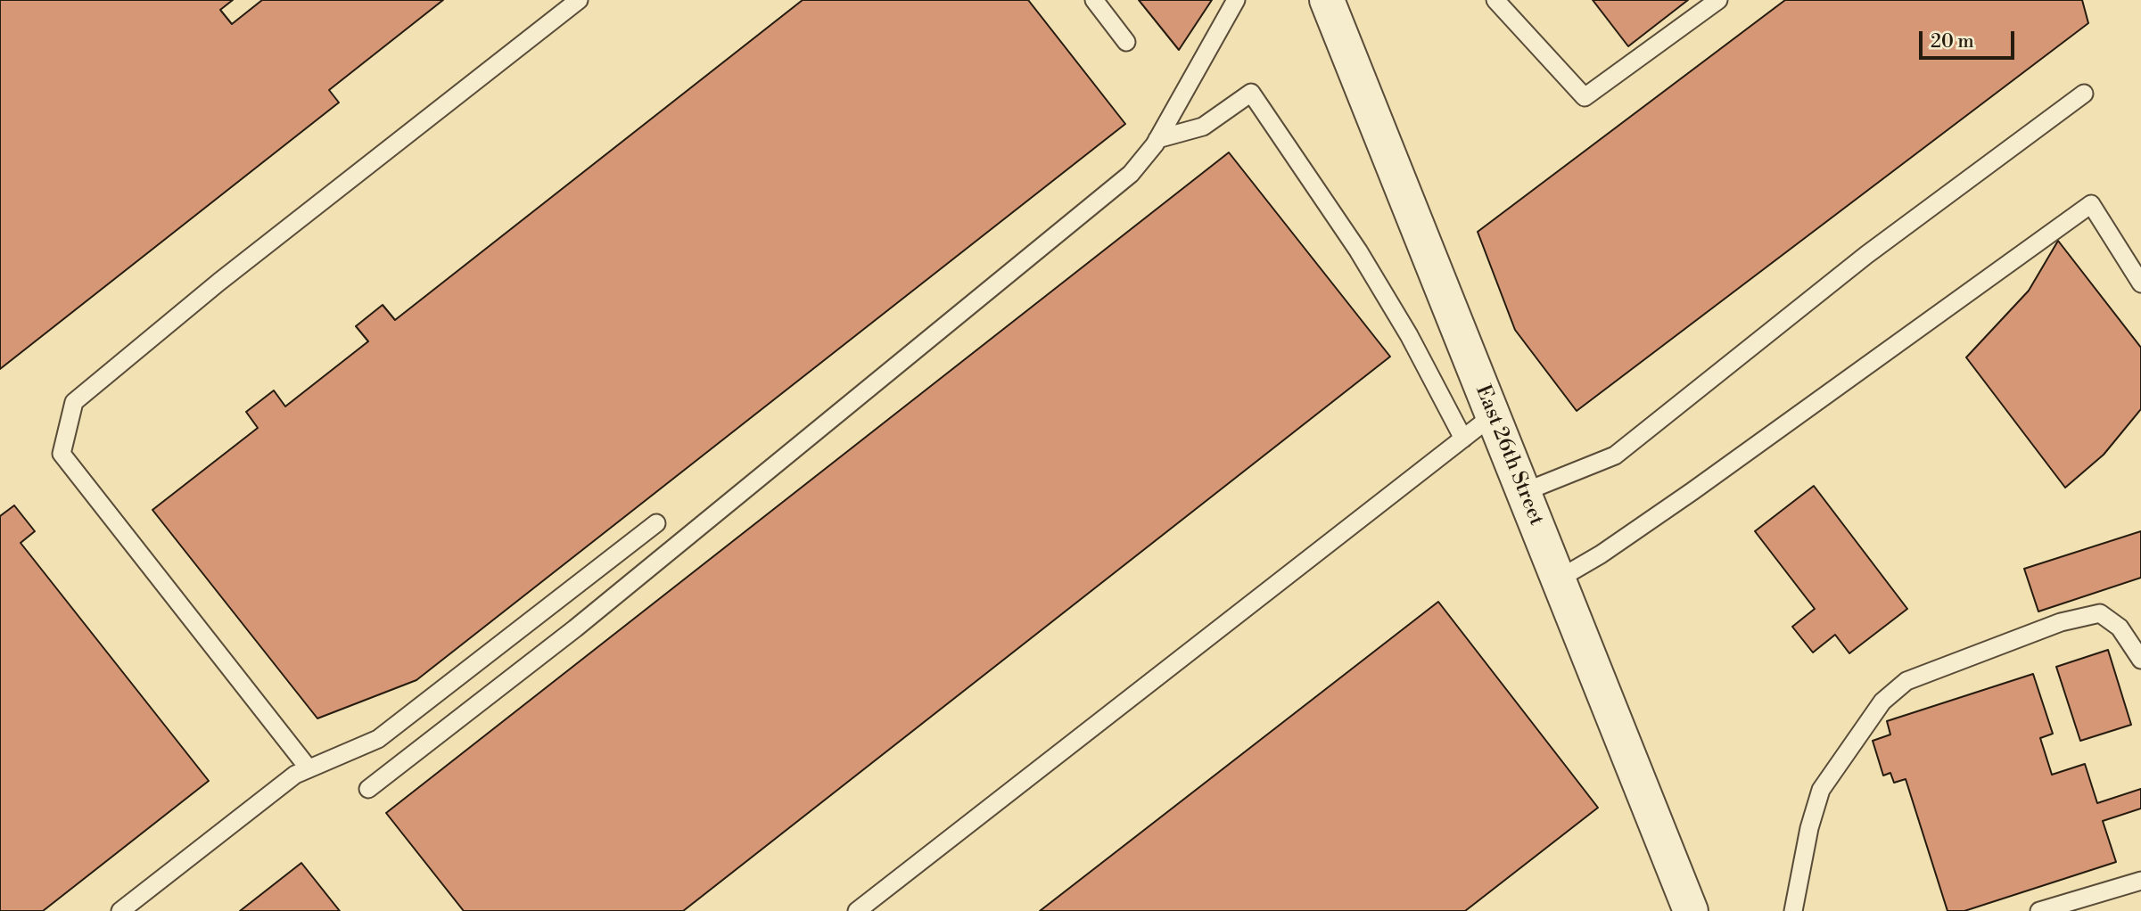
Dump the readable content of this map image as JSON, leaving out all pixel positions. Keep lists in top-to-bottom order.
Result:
{
  "streets": {
    "street": ["East 26th Street"]
  },
  "scale_bar": "20 m"
}
